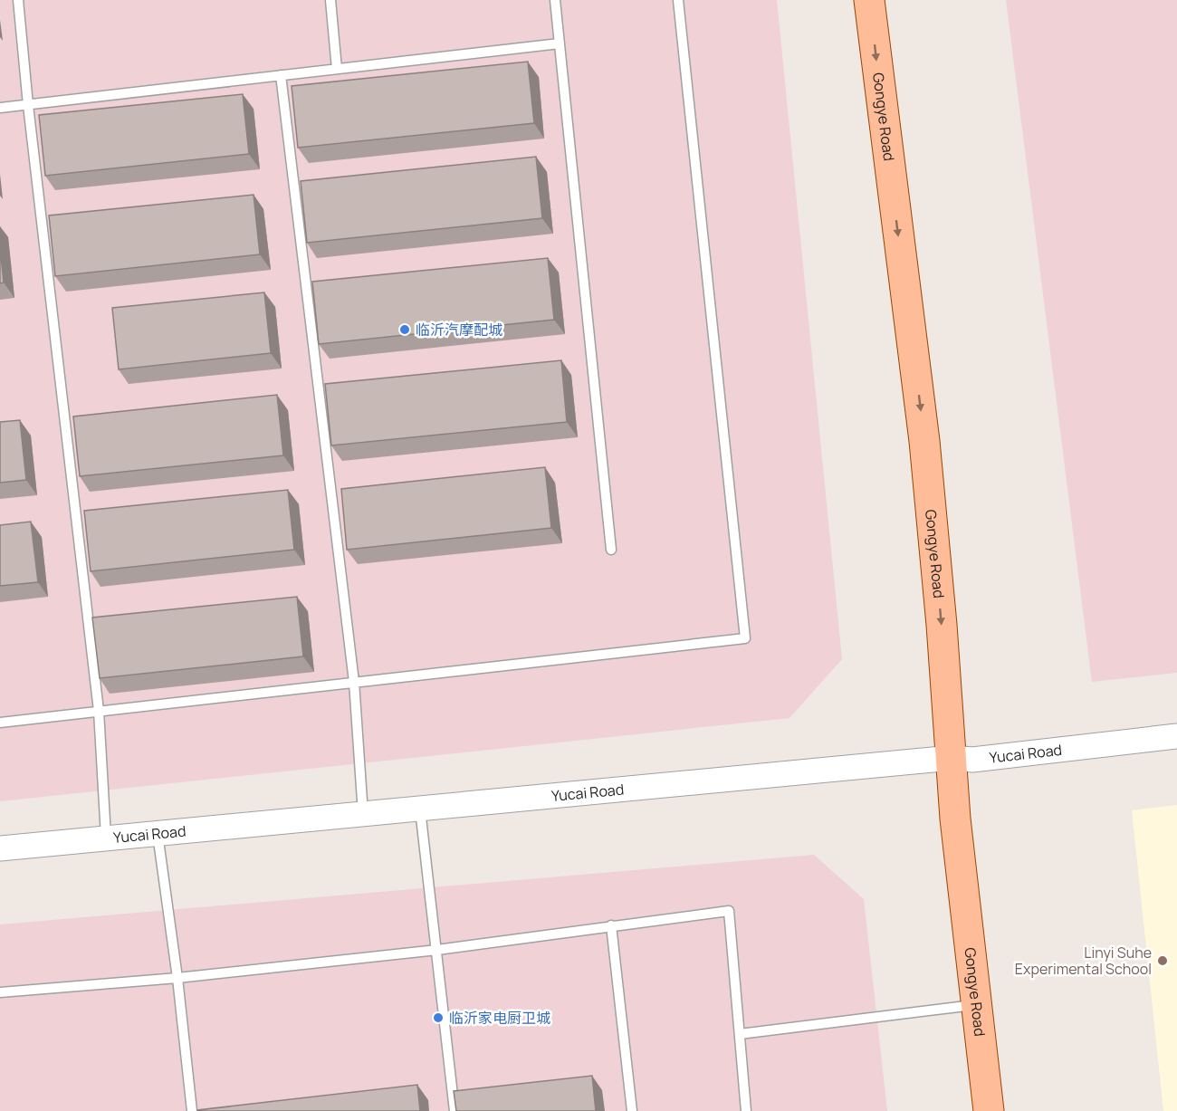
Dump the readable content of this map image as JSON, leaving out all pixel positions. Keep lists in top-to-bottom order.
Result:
{
  "streets": {
    "main road": ["Gongye Road"],
    "street": ["Yucai Road"]
  },
  "crossings": [
    ["Gongye Road", "Yucai Road"]
  ],
  "places": ["临沂汽摩配城", "Linyi Suhe Experimental School", "临沂家电厨卫城"]
}
